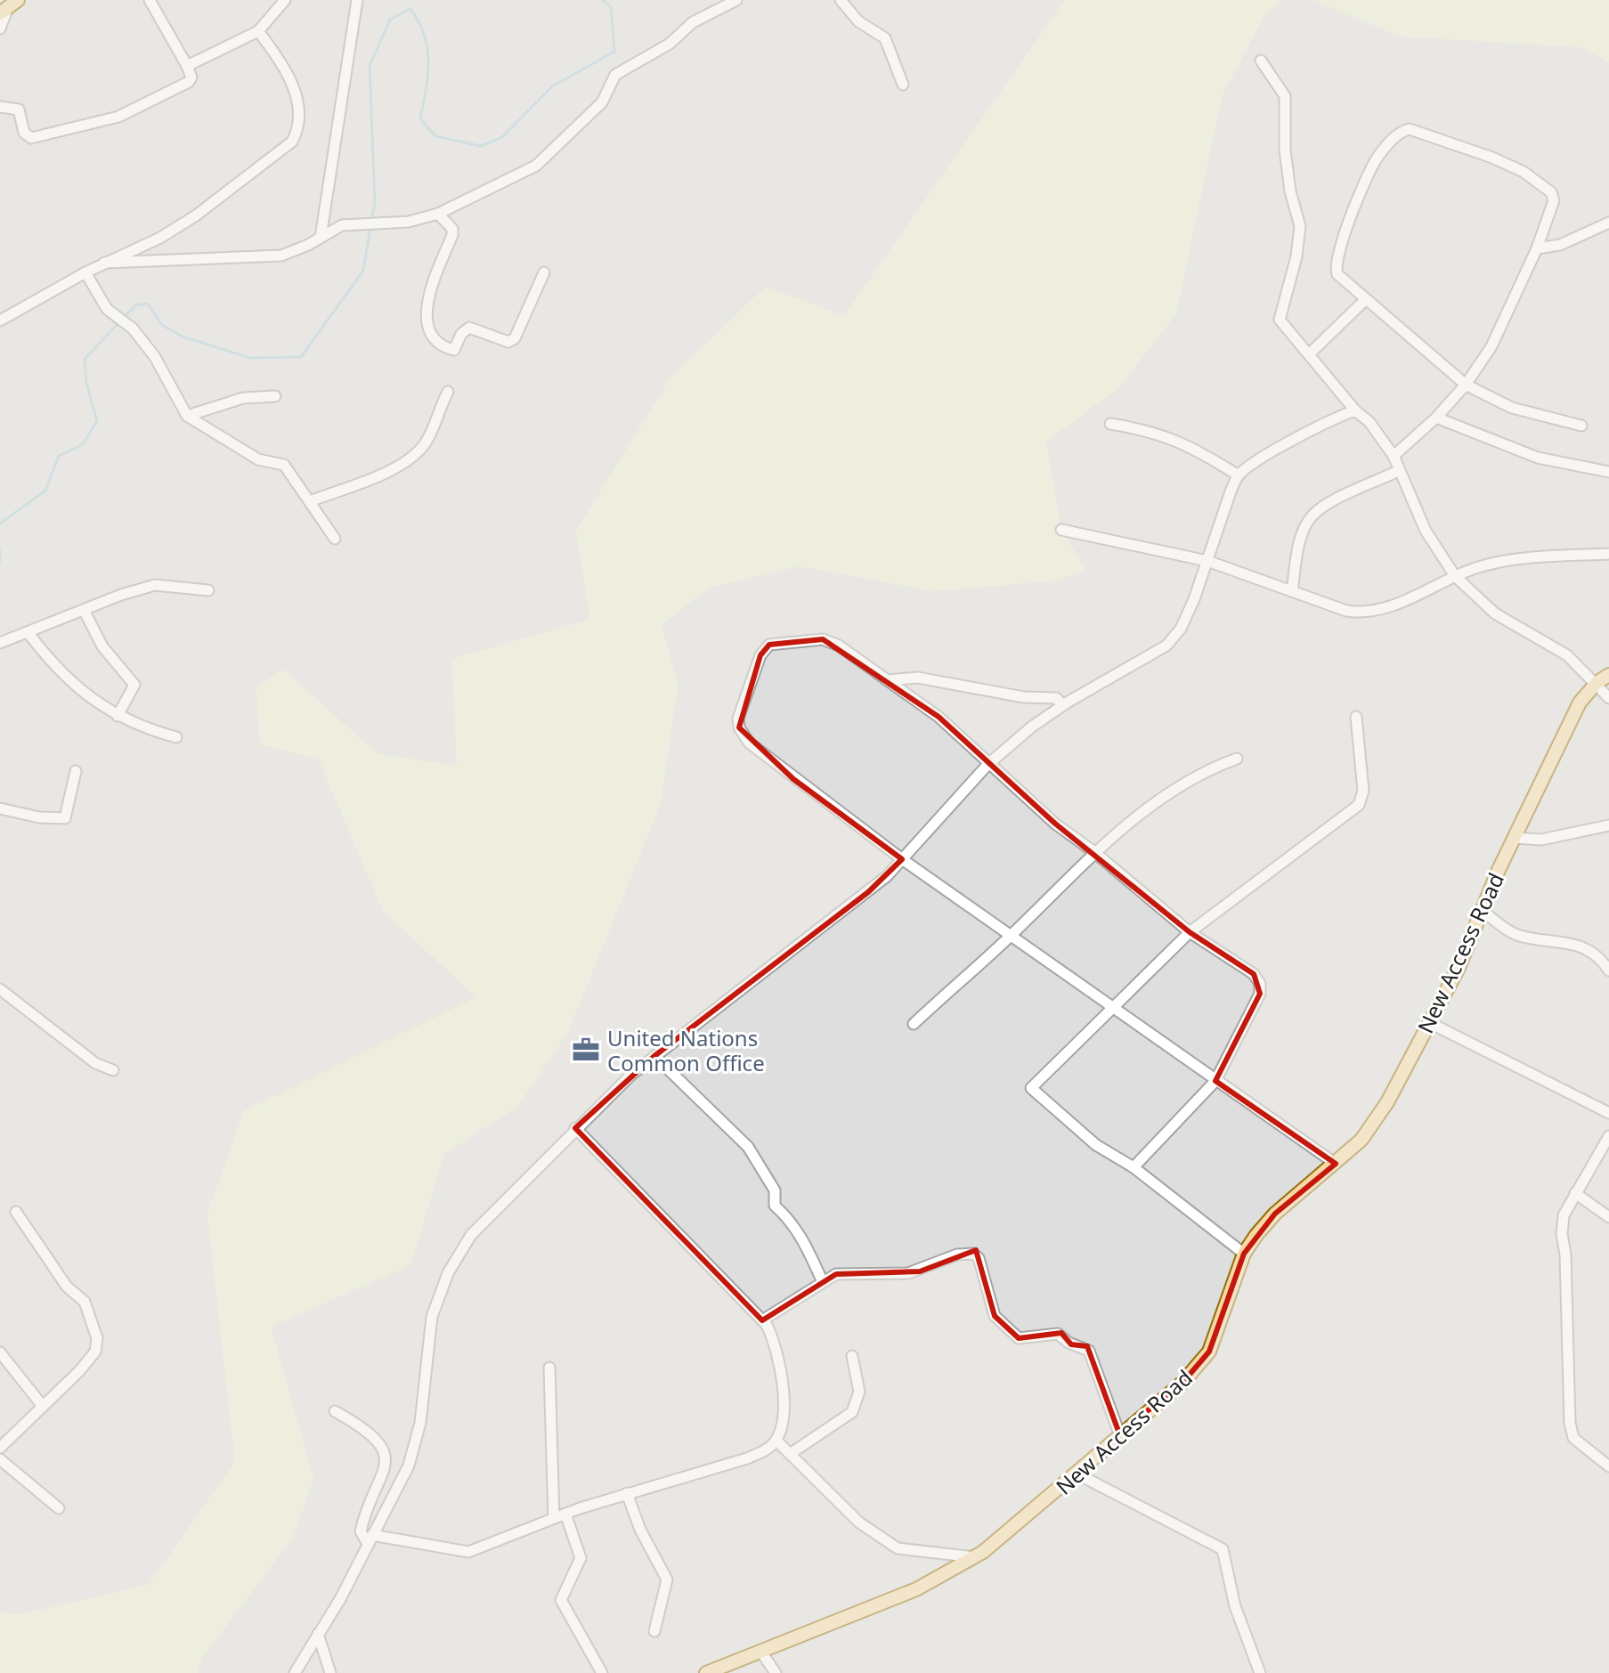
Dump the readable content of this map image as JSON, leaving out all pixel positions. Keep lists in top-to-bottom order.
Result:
{
  "streets": {
    "main road": ["New Access Road"]
  },
  "places": {
    "office": ["United Nations Common Office"]
  }
}
